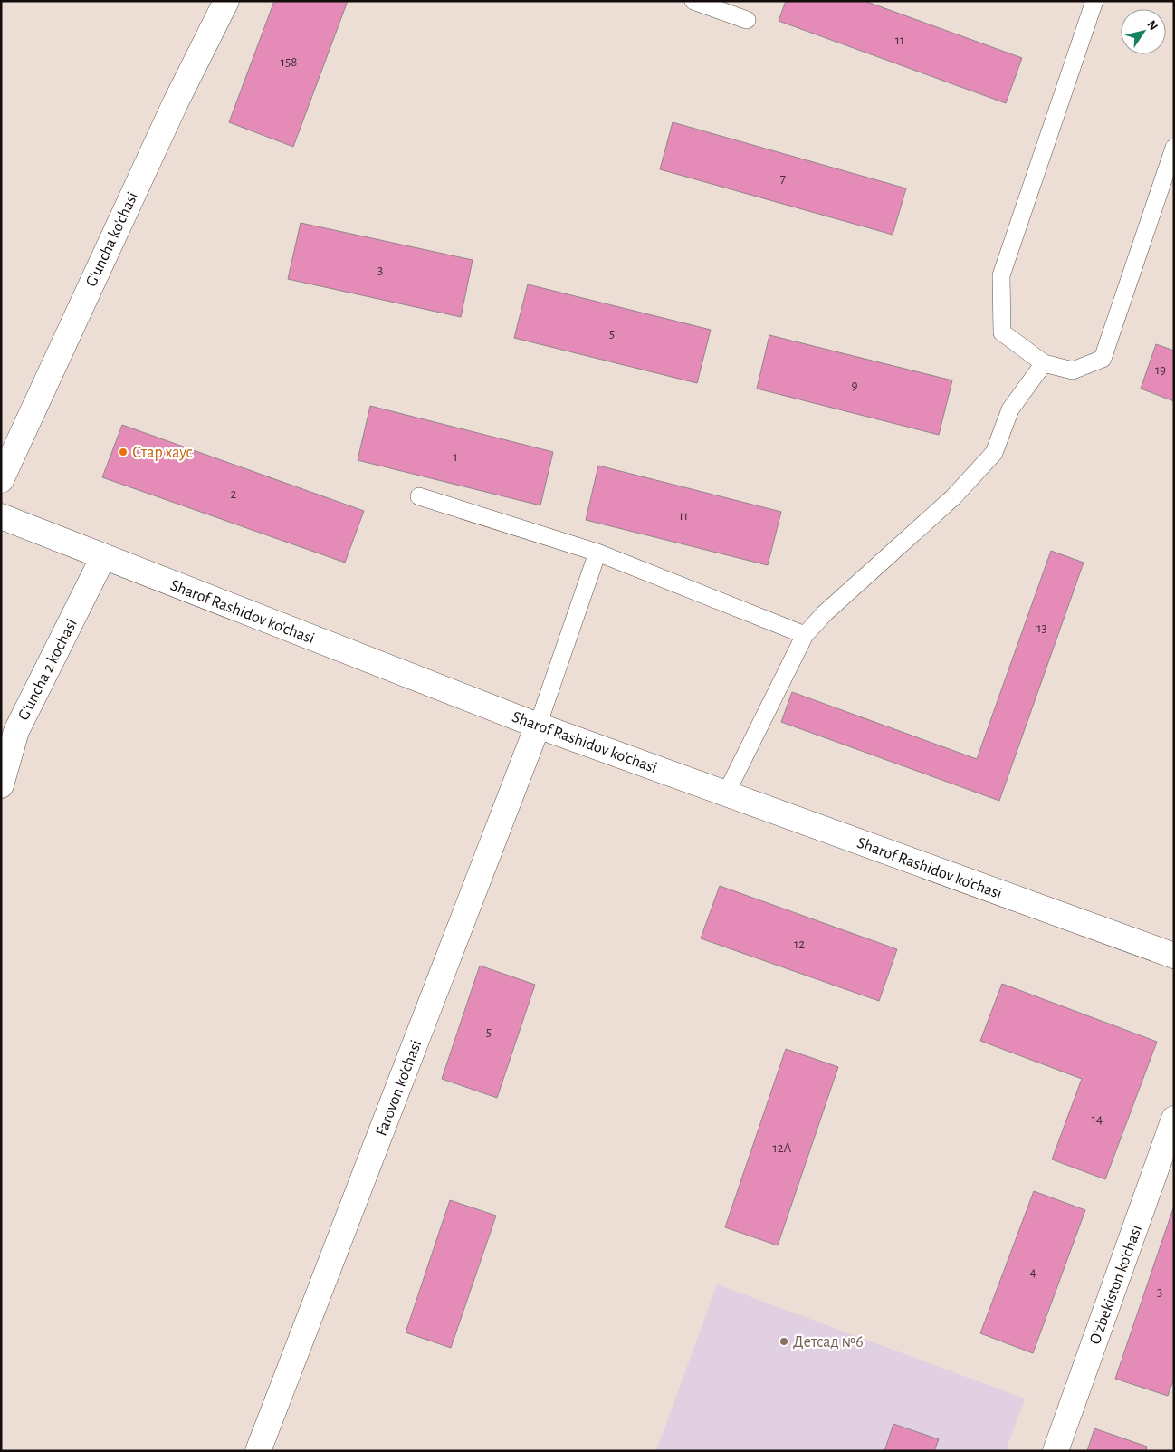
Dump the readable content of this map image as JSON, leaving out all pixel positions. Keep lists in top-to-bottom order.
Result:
{
  "streets": {
    "street": [
      "G‘uncha ko'chasi",
      "Sharof Rashidov ko'chasi",
      "G‘uncha 2 kochasi",
      "Farovon ko'chasi",
      "O‘zbekiston ko'chasi"
    ]
  },
  "crossings": [
    ["Sharof Rashidov ko'chasi", "G‘uncha 2 kochasi"],
    ["Sharof Rashidov ko'chasi", "Farovon ko'chasi"]
  ],
  "places": ["Стар хаус", "Детсад №6"],
  "house_numbers": [
    "11",
    "158",
    "7",
    "3",
    "5",
    "19",
    "9",
    "1",
    "2",
    "11",
    "13",
    "12",
    "5",
    "14",
    "12А",
    "4",
    "3"
  ],
  "north": "top right"
}
